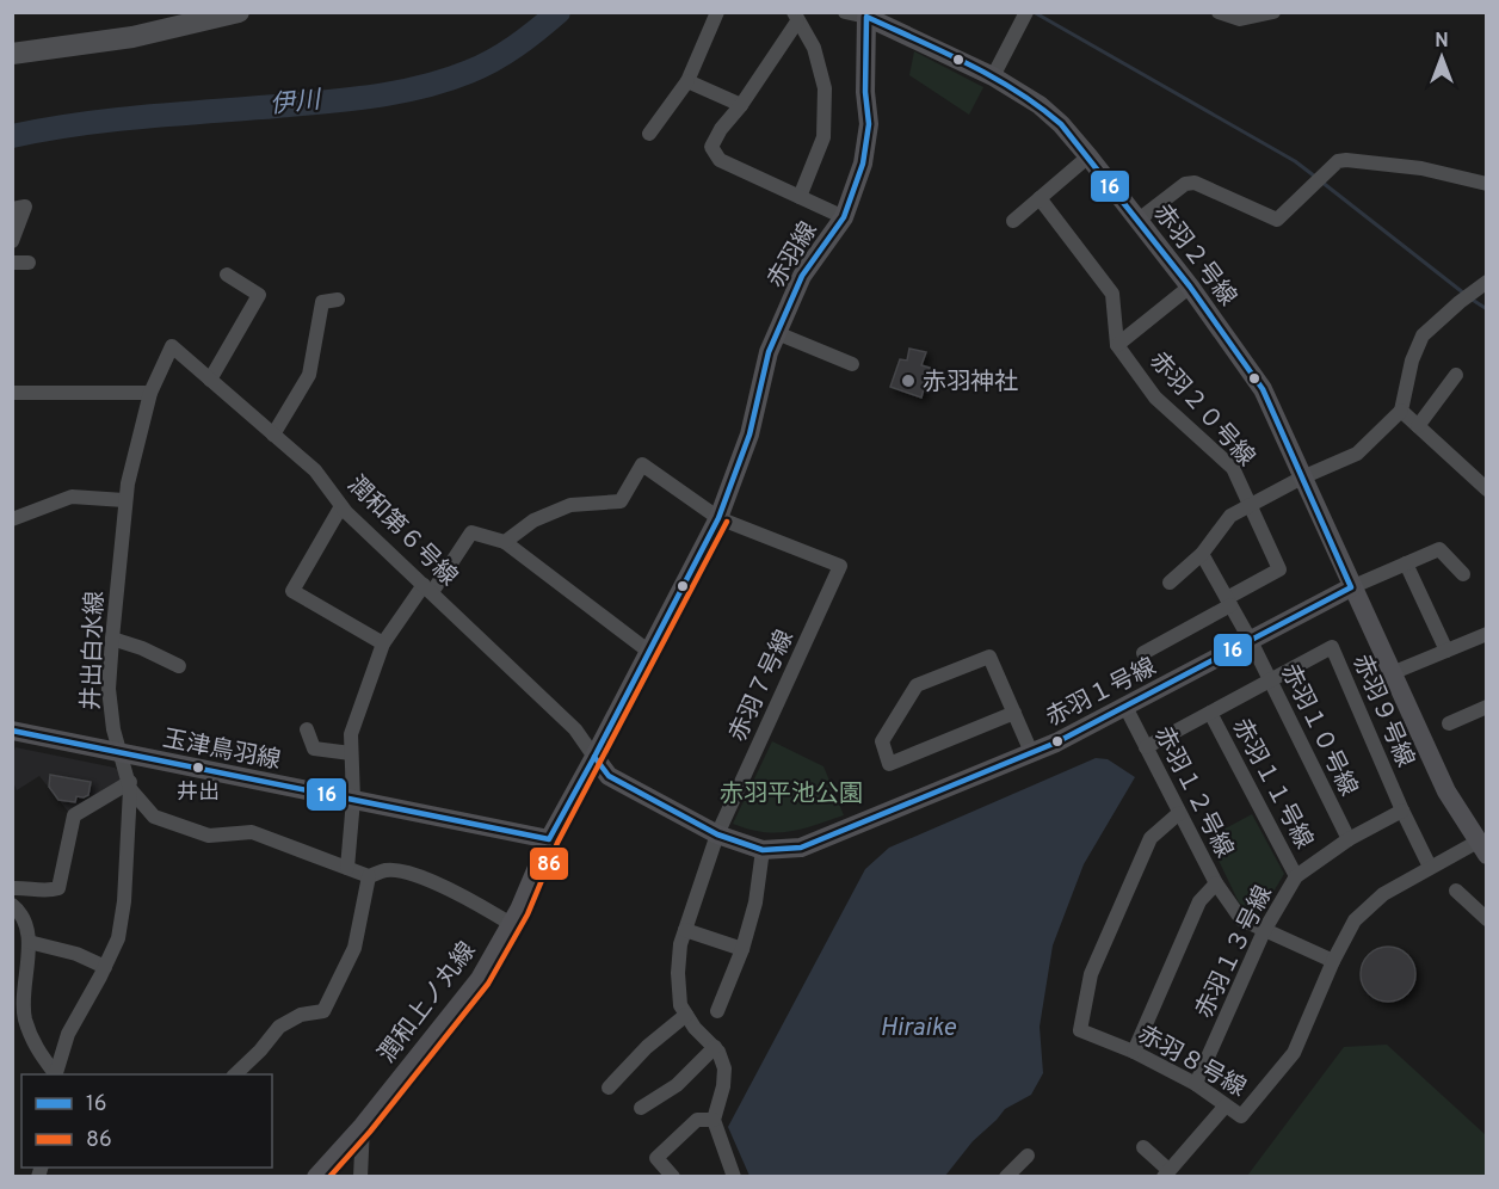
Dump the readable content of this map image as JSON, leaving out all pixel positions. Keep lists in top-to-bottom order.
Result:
{
  "streets": {
    "street": [
      "赤羽線",
      "赤羽２号線",
      "赤羽２０号線",
      "潤和第６号線",
      "井出白水線",
      "赤羽７号線",
      "赤羽１号線",
      "赤羽９号線",
      "赤羽１０号線",
      "玉津鳥羽線",
      "赤羽１１号線",
      "赤羽１２号線",
      "赤羽１３号線",
      "潤和上ノ丸線",
      "赤羽８号線"
    ]
  },
  "crossings": [
    ["赤羽線", "赤羽２号線"],
    ["赤羽線", "赤羽７号線"],
    ["赤羽線", "潤和上ノ丸線"],
    ["赤羽２号線", "赤羽１号線"],
    ["赤羽２０号線", "赤羽１０号線"],
    ["潤和第６号線", "井出白水線"],
    ["潤和第６号線", "赤羽１号線"],
    ["潤和第６号線", "潤和上ノ丸線"],
    ["井出白水線", "玉津鳥羽線"],
    ["赤羽７号線", "赤羽１号線"],
    ["赤羽１号線", "赤羽１０号線"],
    ["赤羽１号線", "赤羽１２号線"],
    ["赤羽１号線", "潤和上ノ丸線"],
    ["赤羽９号線", "赤羽１０号線"],
    ["赤羽９号線", "赤羽１１号線"],
    ["赤羽９号線", "赤羽１２号線"],
    ["赤羽９号線", "赤羽１３号線"],
    ["赤羽９号線", "赤羽８号線"],
    ["赤羽１０号線", "赤羽１３号線"],
    ["玉津鳥羽線", "潤和上ノ丸線"],
    ["赤羽１１号線", "赤羽１３号線"],
    ["赤羽１２号線", "赤羽１３号線"],
    ["赤羽１２号線", "赤羽８号線"],
    ["赤羽１３号線", "赤羽８号線"]
  ],
  "water": ["伊川", "Hiraike"],
  "parks": ["赤羽平池公園"],
  "places": ["赤羽神社", "井出"],
  "lines": ["transit line 16", "transit line 86"],
  "legend": ["16", "86"],
  "north": "top"
}
